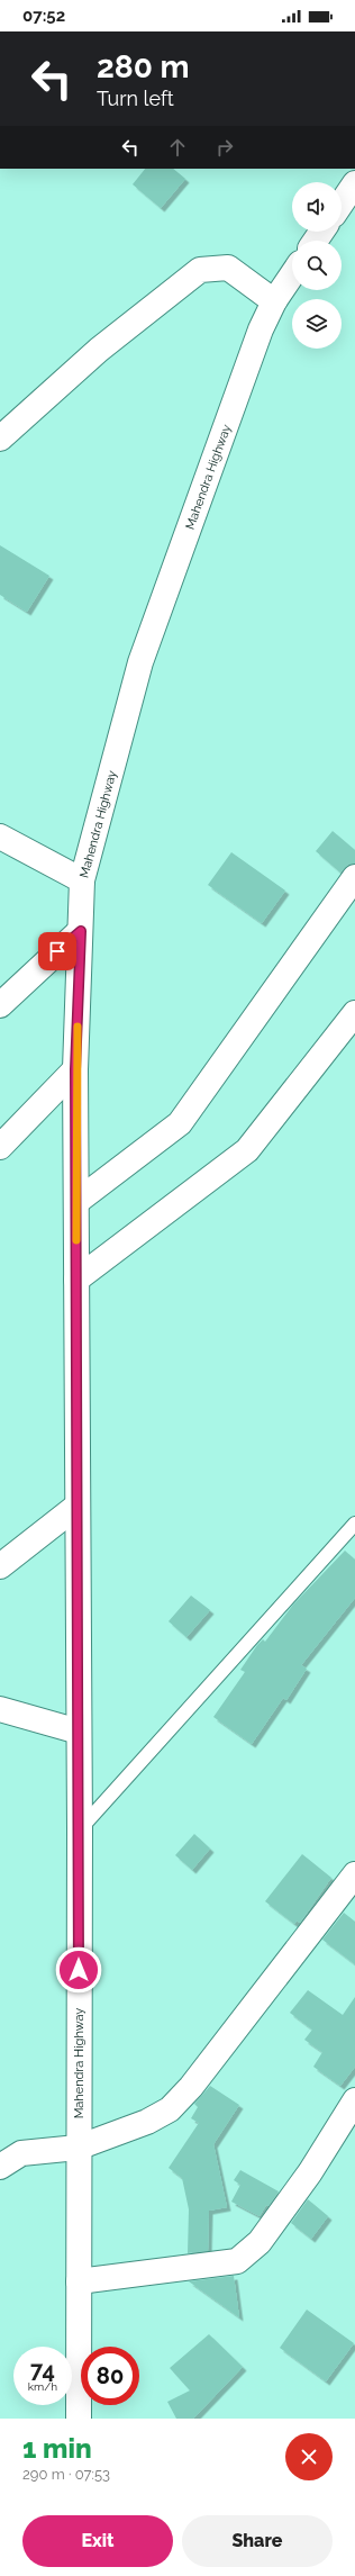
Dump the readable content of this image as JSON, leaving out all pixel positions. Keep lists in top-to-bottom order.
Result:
{
  "streets": {
    "main road": ["Mahendra Highway"]
  },
  "page": {
    "status": "07:52",
    "turn": ["280 m", "Turn left"],
    "speed": "74 km/h",
    "limit": "80",
    "heading": ["1 min", "290 m · 07:53"],
    "buttons": ["Exit", "Share"]
  }
}
